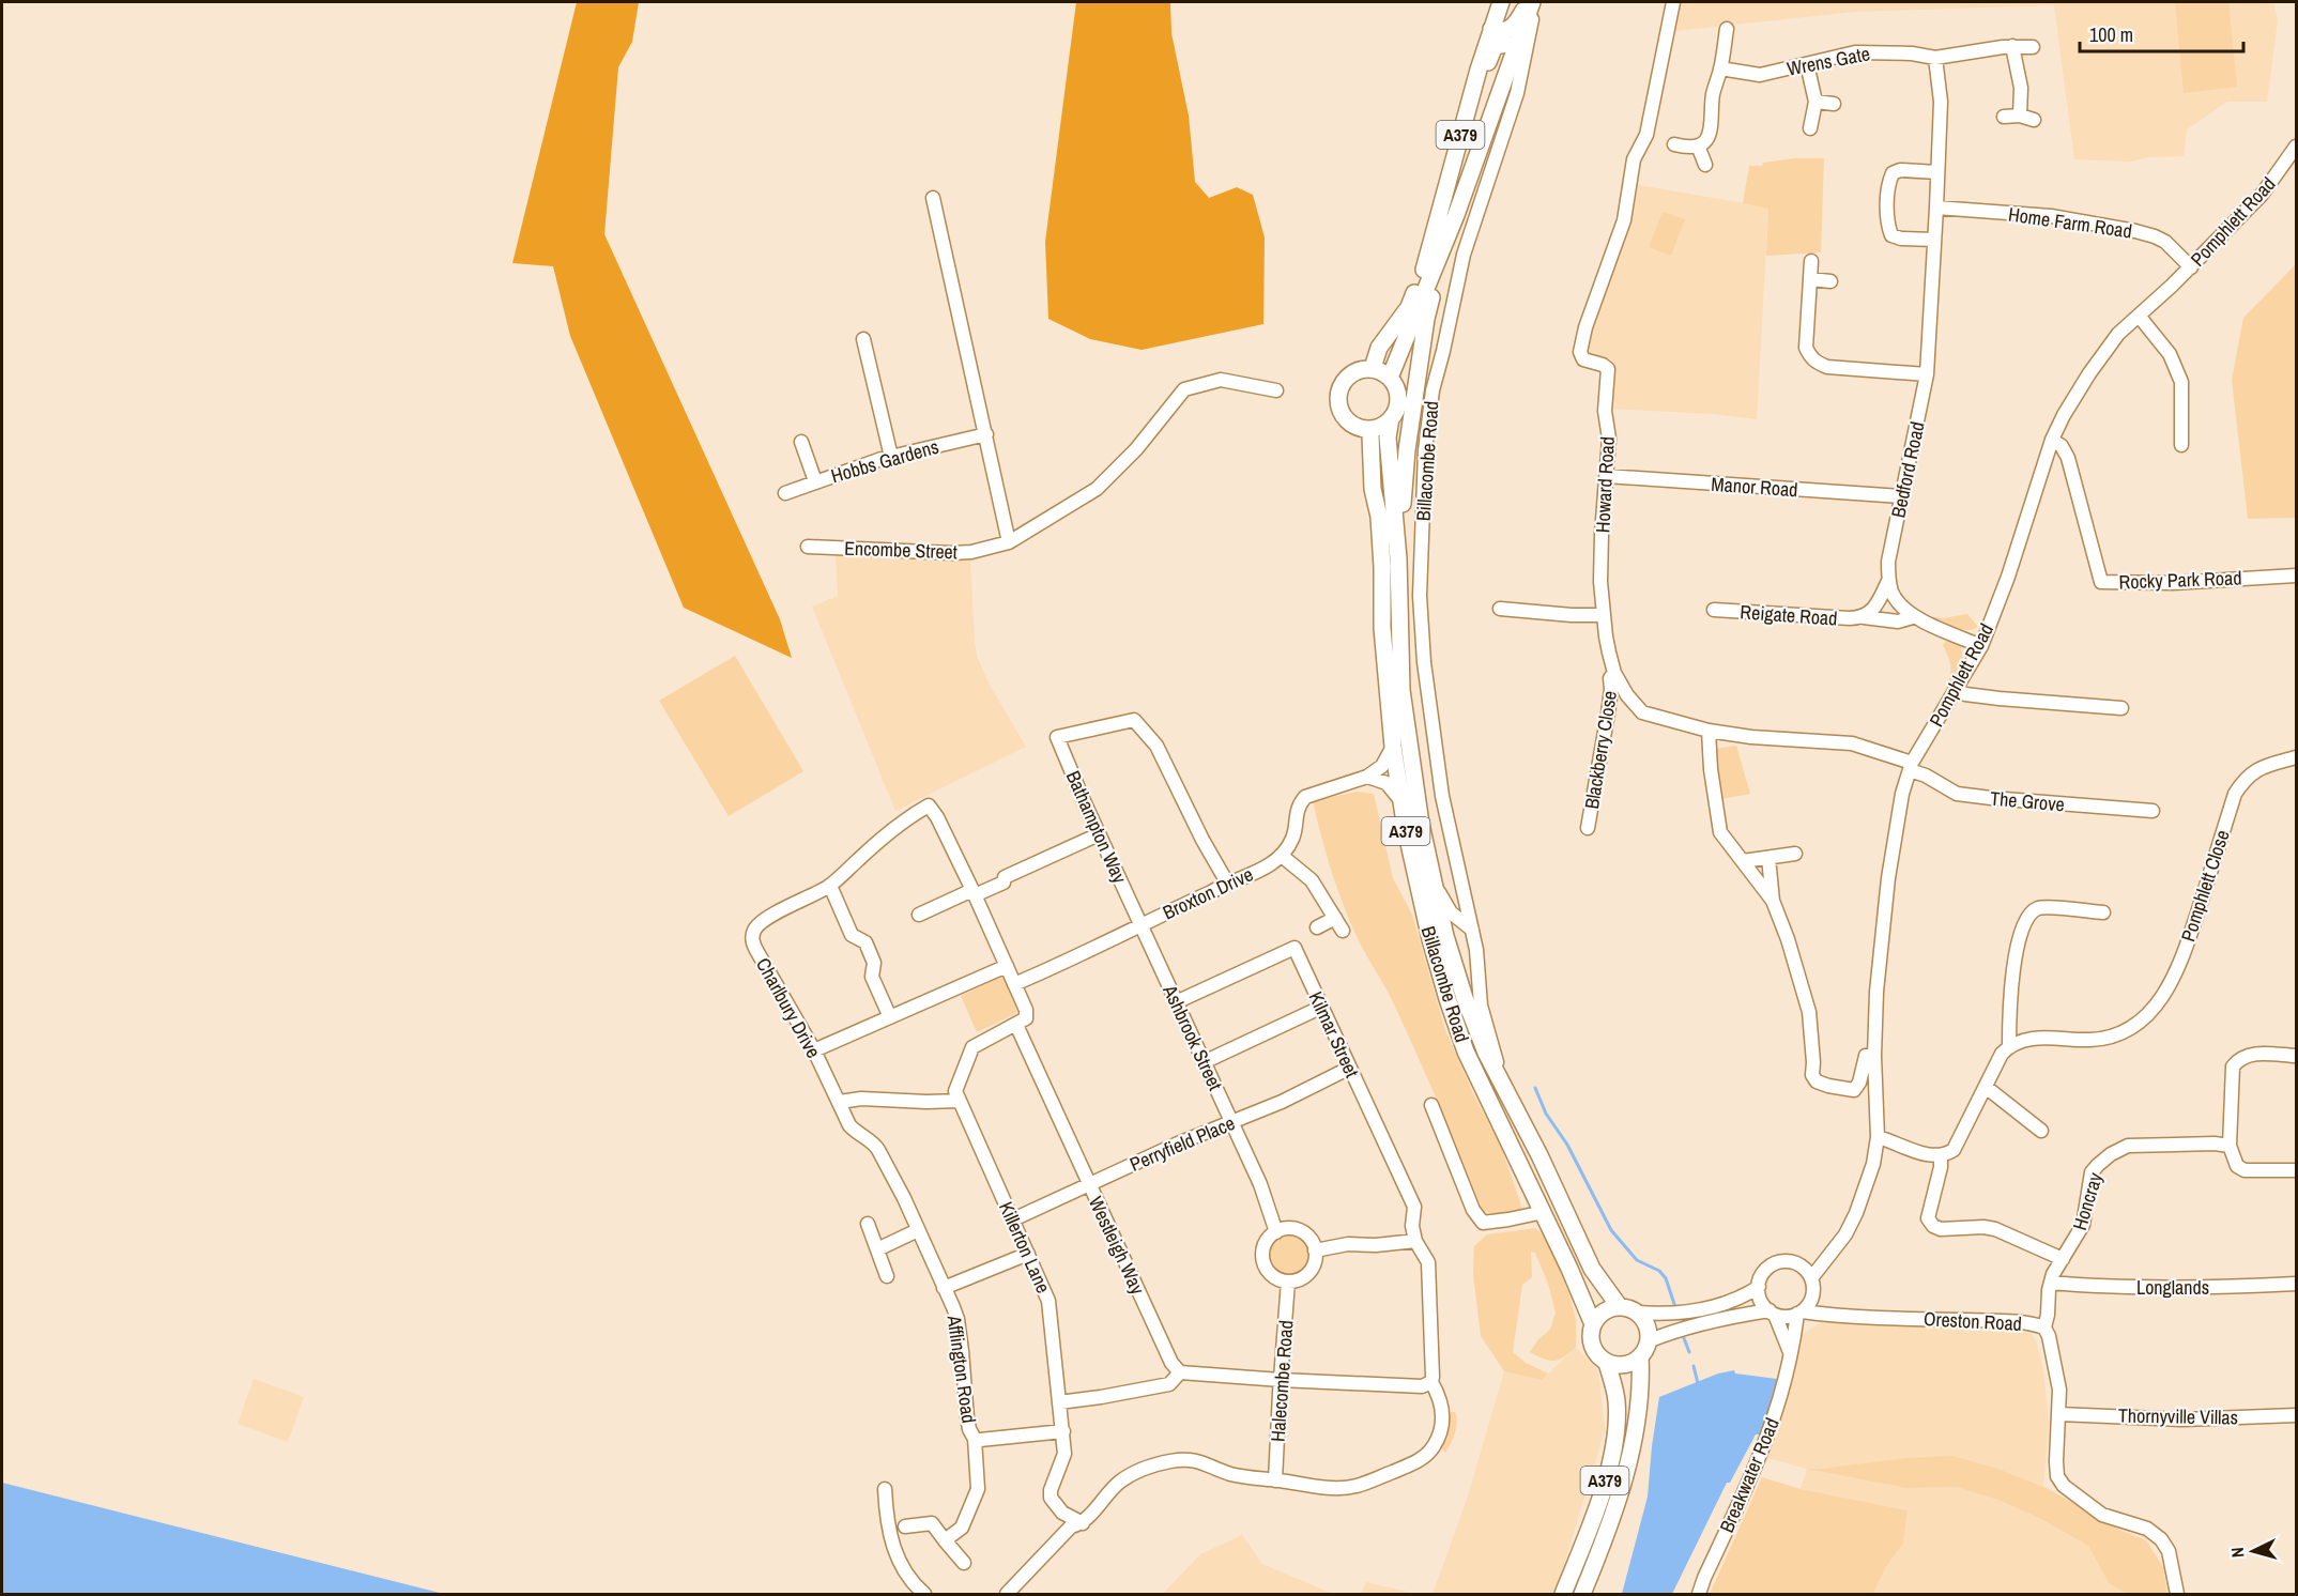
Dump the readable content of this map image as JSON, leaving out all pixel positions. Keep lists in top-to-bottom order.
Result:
{
  "streets": {
    "main road": ["A379", "Billacombe Road"],
    "street": [
      "Wrens Gate",
      "Pomphlett Road",
      "Home Farm Road",
      "Hobbs Gardens",
      "Bedford Road",
      "Howard Road",
      "Manor Road",
      "Encombe Street",
      "Rocky Park Road",
      "Reigate Road",
      "Blackberry Close",
      "The Grove",
      "Bathampton Way",
      "Pomphlett Close",
      "Broxton Drive",
      "Charlbury Drive",
      "Kilmar Street",
      "Ashbrook Street",
      "Perryfield Place",
      "Honcray",
      "Westleigh Way",
      "Killerton Lane",
      "Longlands",
      "Oreston Road",
      "Afflington Road",
      "Halecombe Road",
      "Thornyville Villas",
      "Breakwater Road"
    ]
  },
  "crossings": [
    ["Wrens Gate", "Bedford Road"],
    ["A379", "Billacombe Road"],
    ["Pomphlett Road", "Home Farm Road"],
    ["Pomphlett Road", "Howard Road"],
    ["Pomphlett Road", "Rocky Park Road"],
    ["Pomphlett Road", "The Grove"],
    ["Pomphlett Road", "Oreston Road"],
    ["Pomphlett Road", "Breakwater Road"],
    ["Home Farm Road", "Bedford Road"],
    ["Bedford Road", "Manor Road"],
    ["Bedford Road", "Reigate Road"],
    ["Howard Road", "Manor Road"],
    ["Howard Road", "Blackberry Close"],
    ["Howard Road", "The Grove"],
    ["Bathampton Way", "Broxton Drive"],
    ["Bathampton Way", "Ashbrook Street"],
    ["Broxton Drive", "Ashbrook Street"],
    ["Charlbury Drive", "Afflington Road"],
    ["Kilmar Street", "Ashbrook Street"],
    ["Kilmar Street", "Perryfield Place"],
    ["Ashbrook Street", "Perryfield Place"],
    ["Ashbrook Street", "Halecombe Road"],
    ["Perryfield Place", "Westleigh Way"],
    ["Perryfield Place", "Killerton Lane"],
    ["Honcray", "Longlands"],
    ["Honcray", "Oreston Road"],
    ["Killerton Lane", "Afflington Road"],
    ["Oreston Road", "Thornyville Villas"],
    ["Oreston Road", "Breakwater Road"]
  ],
  "scale_bar": "100 m",
  "north": "left"
}
